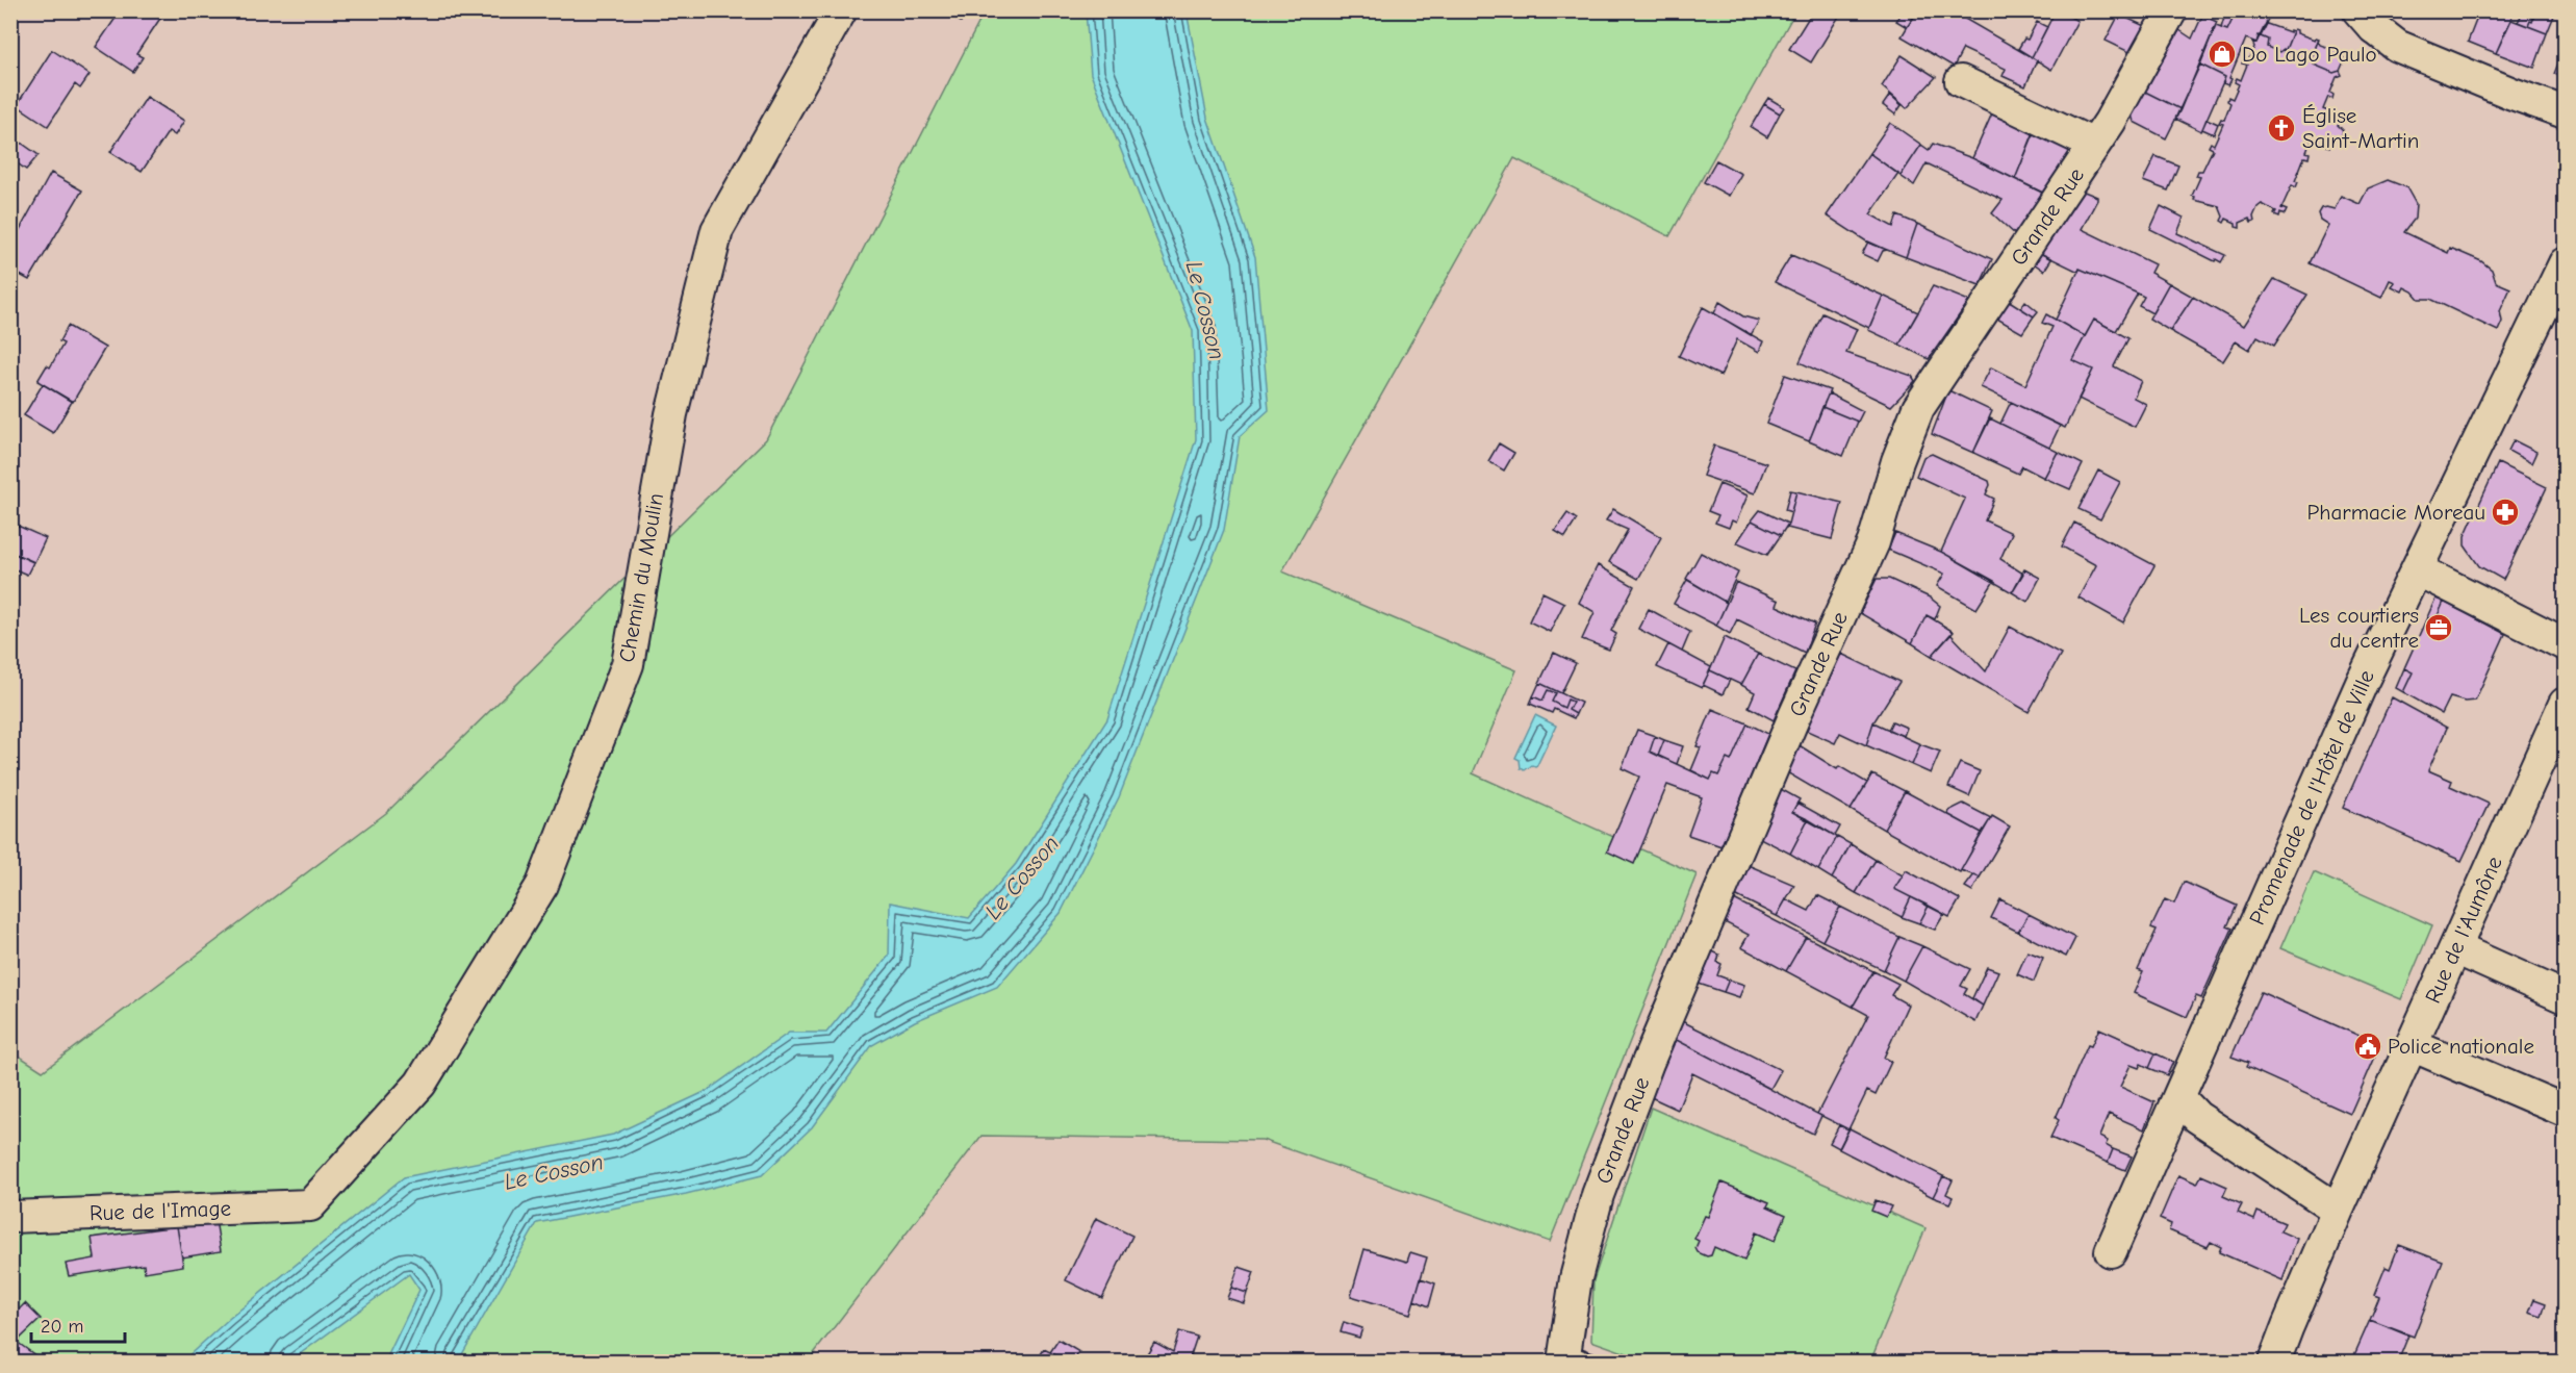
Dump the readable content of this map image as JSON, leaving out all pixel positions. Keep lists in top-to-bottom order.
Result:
{
  "streets": {
    "street": [
      "Grande Rue",
      "Chemin du Moulin",
      "Promenade de l'Hôtel de Ville",
      "Rue de l'Aumône",
      "Rue de l'Image"
    ]
  },
  "crossings": [
    ["Chemin du Moulin", "Rue de l'Image"]
  ],
  "water": ["Le Cosson"],
  "places": {
    "shop": ["Do Lago Paulo"],
    "church": ["Église Saint-Martin"],
    "pharmacy": ["Pharmacie Moreau"],
    "office": ["Les courtiers du centre"],
    "public building": ["Police nationale"]
  },
  "scale_bar": "20 m"
}
